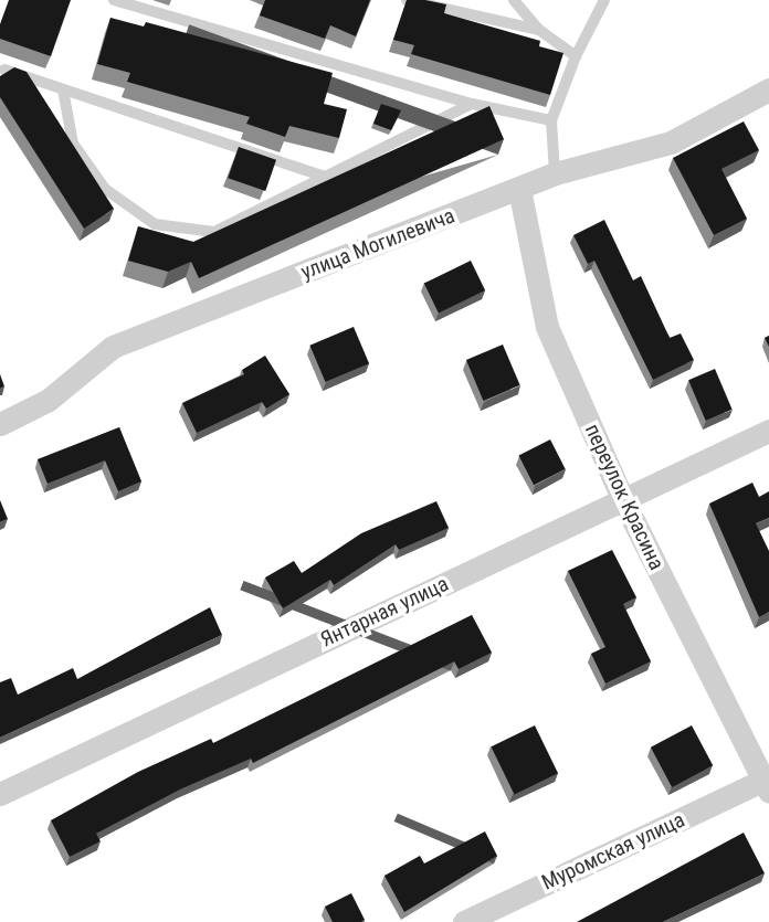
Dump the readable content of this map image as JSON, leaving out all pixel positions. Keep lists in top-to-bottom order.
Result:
{
  "streets": {
    "street": [
      "улица Могилевича",
      "переулок Красина",
      "Янтарная улица",
      "Муромская улица"
    ]
  },
  "crossings": [
    ["улица Могилевича", "переулок Красина"],
    ["переулок Красина", "Янтарная улица"],
    ["переулок Красина", "Муромская улица"]
  ]
}
